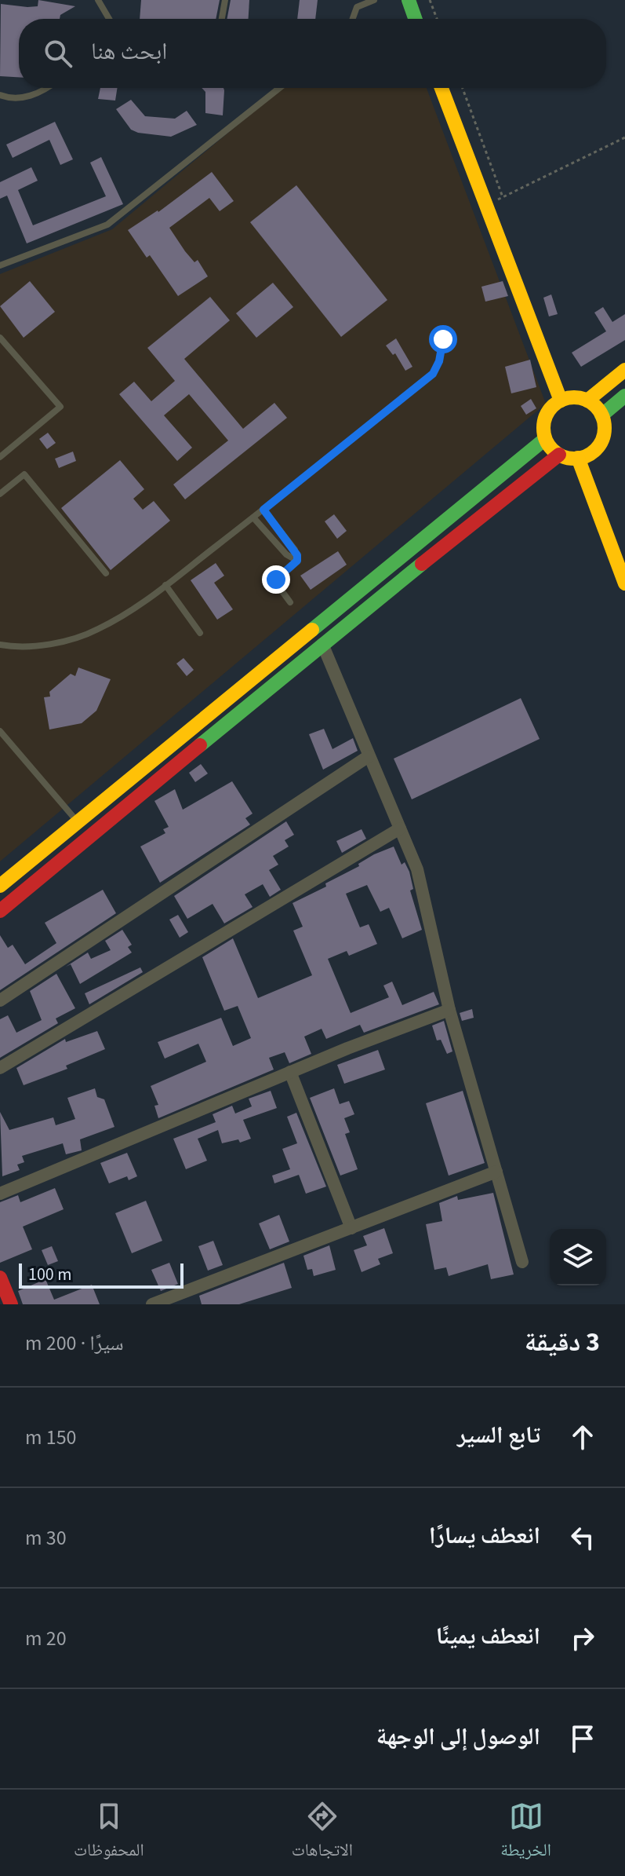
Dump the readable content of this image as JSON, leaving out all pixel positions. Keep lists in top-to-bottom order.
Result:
{
  "scale_bar": "100 m",
  "page": {
    "search": "ابحث هنا",
    "scale": "100 m",
    "heading": ["3 دقيقة", "سيرًا · 200 m"],
    "list": [
      ["تابع السير", "150 m"],
      ["انعطف يسارًا", "30 m"],
      ["انعطف يمينًا", "20 m"],
      "الوصول إلى الوجهة"
    ],
    "nav": ["الخريطة", "الاتجاهات", "المحفوظات"]
  }
}
